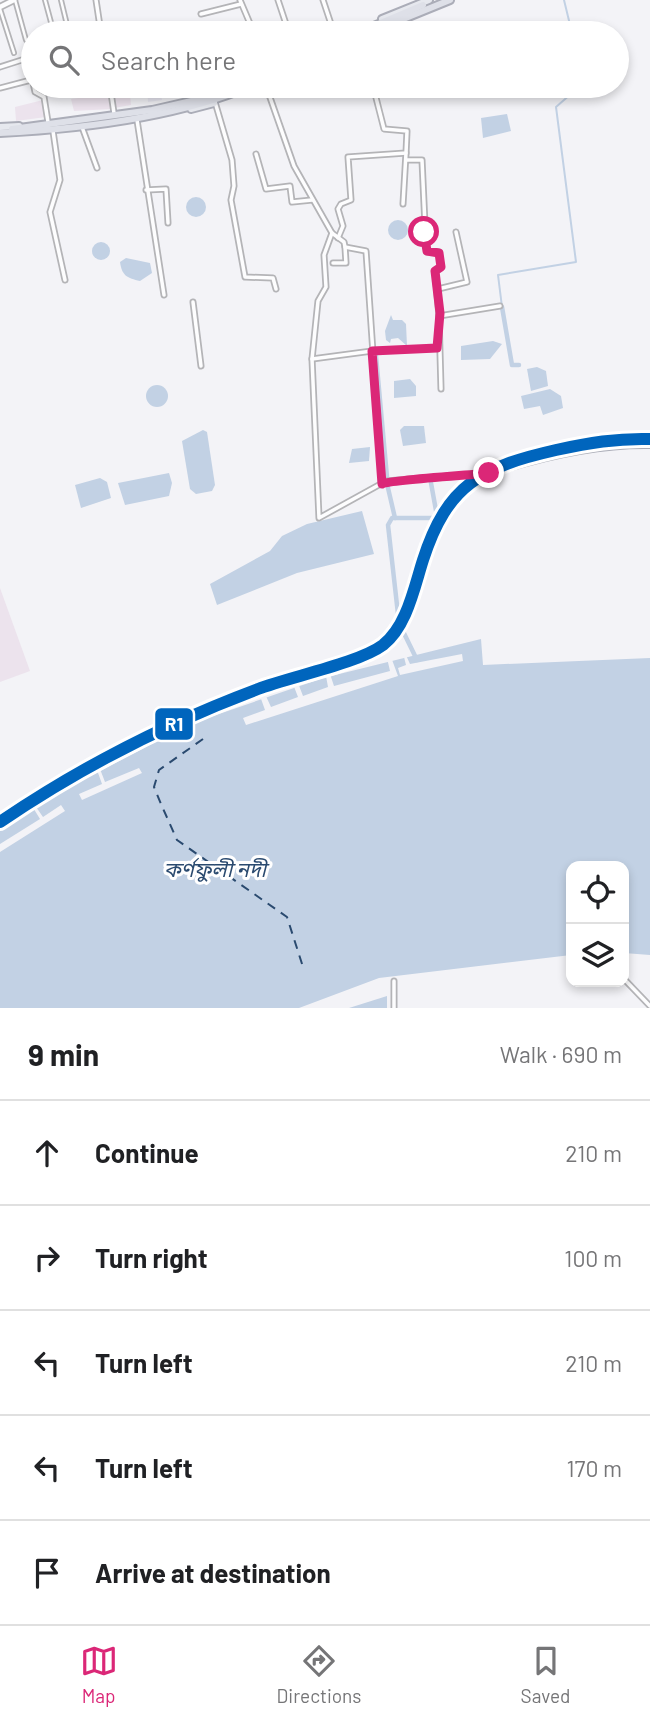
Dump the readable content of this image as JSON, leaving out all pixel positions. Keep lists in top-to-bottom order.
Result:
{
  "water": ["কর্ণফুলী নদী"],
  "lines": ["transit line R1"],
  "page": {
    "search": "Search here",
    "heading": ["9 min", "Walk · 690 m"],
    "list": [
      ["Continue", "210 m"],
      ["Turn right", "100 m"],
      ["Turn left", "210 m"],
      ["Turn left", "170 m"],
      "Arrive at destination"
    ],
    "nav": ["Map", "Directions", "Saved"]
  }
}
